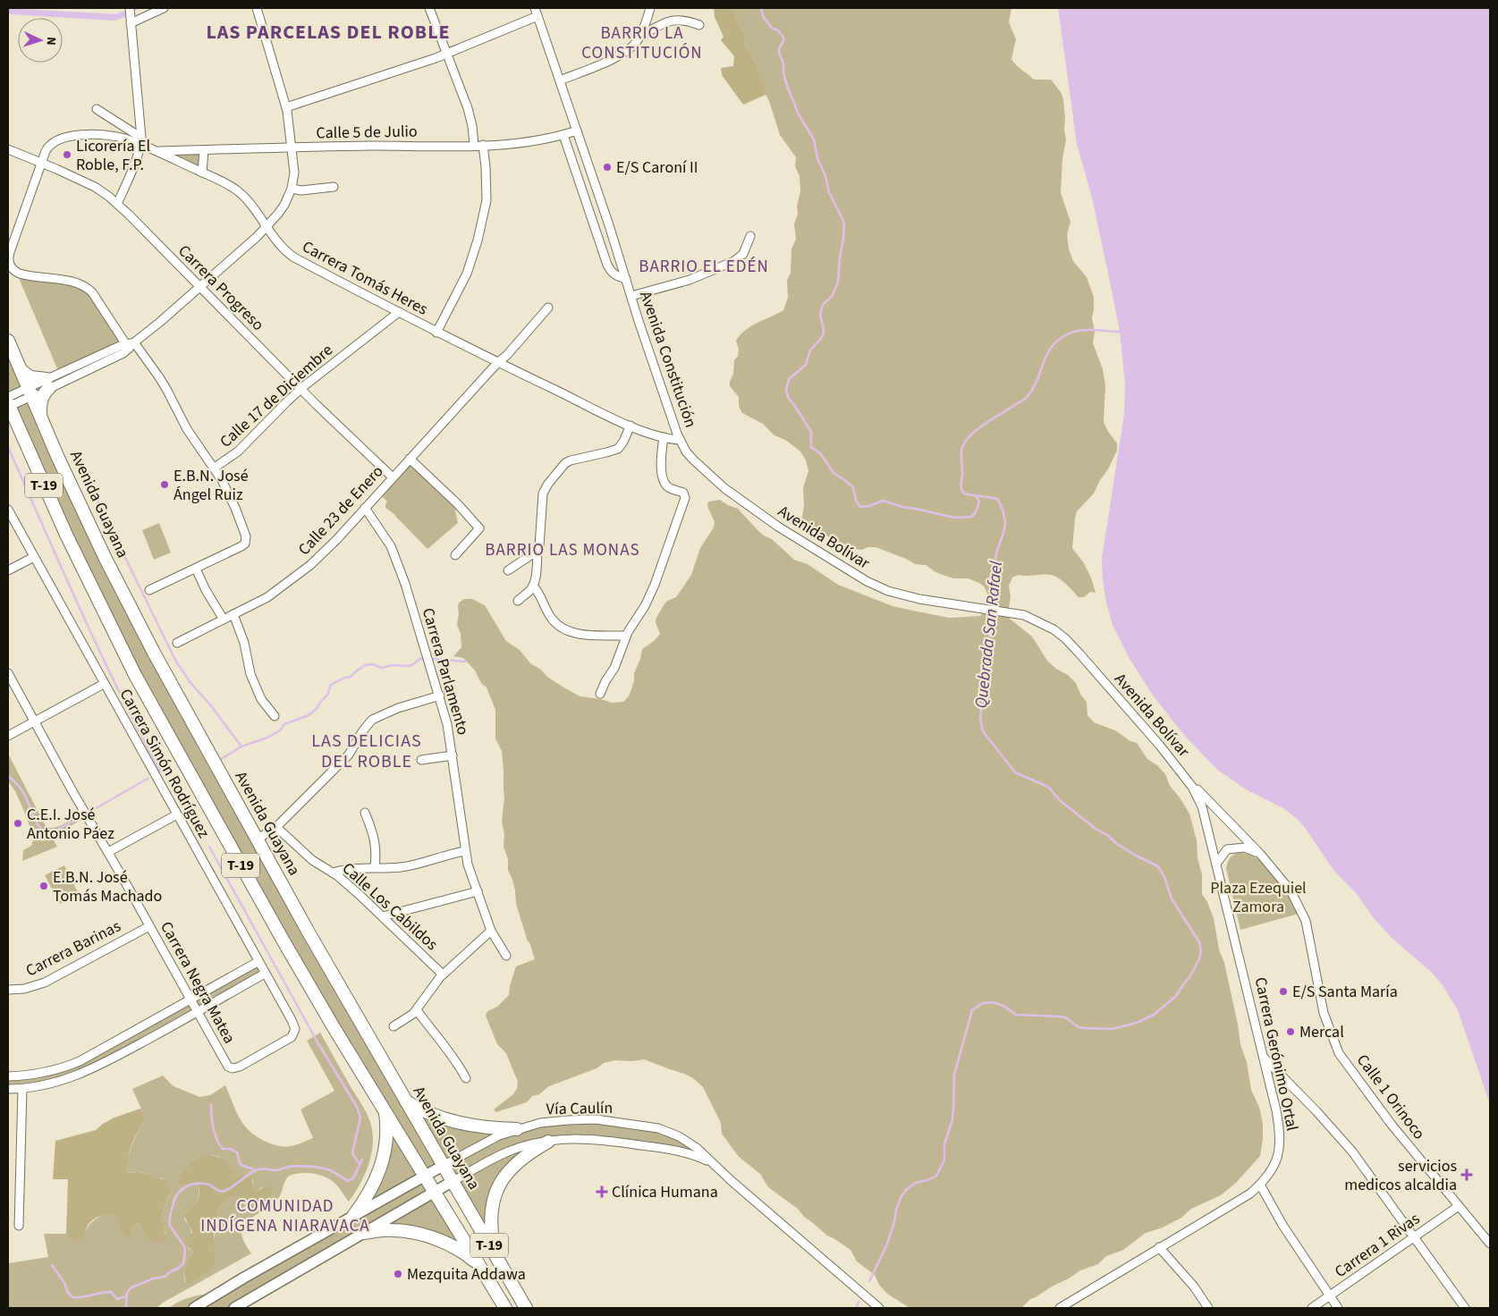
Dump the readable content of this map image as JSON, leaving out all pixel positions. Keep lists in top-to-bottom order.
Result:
{
  "streets": {
    "highway": ["T-19", "Avenida Guayana"],
    "street": [
      "Calle 5 de Julio",
      "Carrera Tomás Heres",
      "Carrera Progreso",
      "Avenida Constitución",
      "Calle 17 de Diciembre",
      "Calle 23 de Enero",
      "Avenida Bolívar",
      "Carrera Parlamento",
      "Carrera Simón Rodríguez",
      "Calle Los Cabildos",
      "Carrera Barinas",
      "Carrera Negra Matea",
      "Carrera Gerónimo Ortal",
      "Calle 1 Orinoco",
      "Vía Caulín",
      "Carrera 1 Rivas"
    ]
  },
  "crossings": [
    ["Calle 5 de Julio", "Carrera Tomás Heres"],
    ["Calle 5 de Julio", "Avenida Constitución"],
    ["Carrera Tomás Heres", "Carrera Progreso"],
    ["Carrera Tomás Heres", "Avenida Constitución"],
    ["Carrera Tomás Heres", "Calle 17 de Diciembre"],
    ["Carrera Tomás Heres", "Calle 23 de Enero"],
    ["Carrera Tomás Heres", "Avenida Bolívar"],
    ["Carrera Progreso", "Calle 17 de Diciembre"],
    ["Carrera Progreso", "Calle 23 de Enero"],
    ["Avenida Constitución", "Avenida Bolívar"],
    ["Avenida Guayana", "Vía Caulín"],
    ["Calle 23 de Enero", "Carrera Parlamento"],
    ["Avenida Bolívar", "Carrera Gerónimo Ortal"],
    ["Avenida Bolívar", "Calle 1 Orinoco"],
    ["Carrera Simón Rodríguez", "Carrera Negra Matea"],
    ["Carrera Barinas", "Carrera Negra Matea"],
    ["Carrera Gerónimo Ortal", "Calle 1 Orinoco"],
    ["Calle 1 Orinoco", "Carrera 1 Rivas"]
  ],
  "districts": [
    "LAS PARCELAS DEL ROBLE",
    "BARRIO LA CONSTITUCIÓN",
    "BARRIO EL EDÉN",
    "BARRIO LAS MONAS",
    "LAS DELICIAS DEL ROBLE",
    "COMUNIDAD INDÍGENA NIARAVACA"
  ],
  "water": ["Quebrada San Rafael"],
  "parks": ["Plaza Ezequiel Zamora"],
  "places": {
    "other": [
      "Licorería El Roble, F.P.",
      "E/S Caroní II",
      "E.B.N. José Ángel Ruiz",
      "C.E.I. José Antonio Páez",
      "E.B.N. José Tomás Machado",
      "E/S Santa María",
      "Mercal",
      "Mezquita Addawa"
    ],
    "health": ["servicios medicos alcaldia", "Clínica Humana"]
  },
  "north": "right"
}
